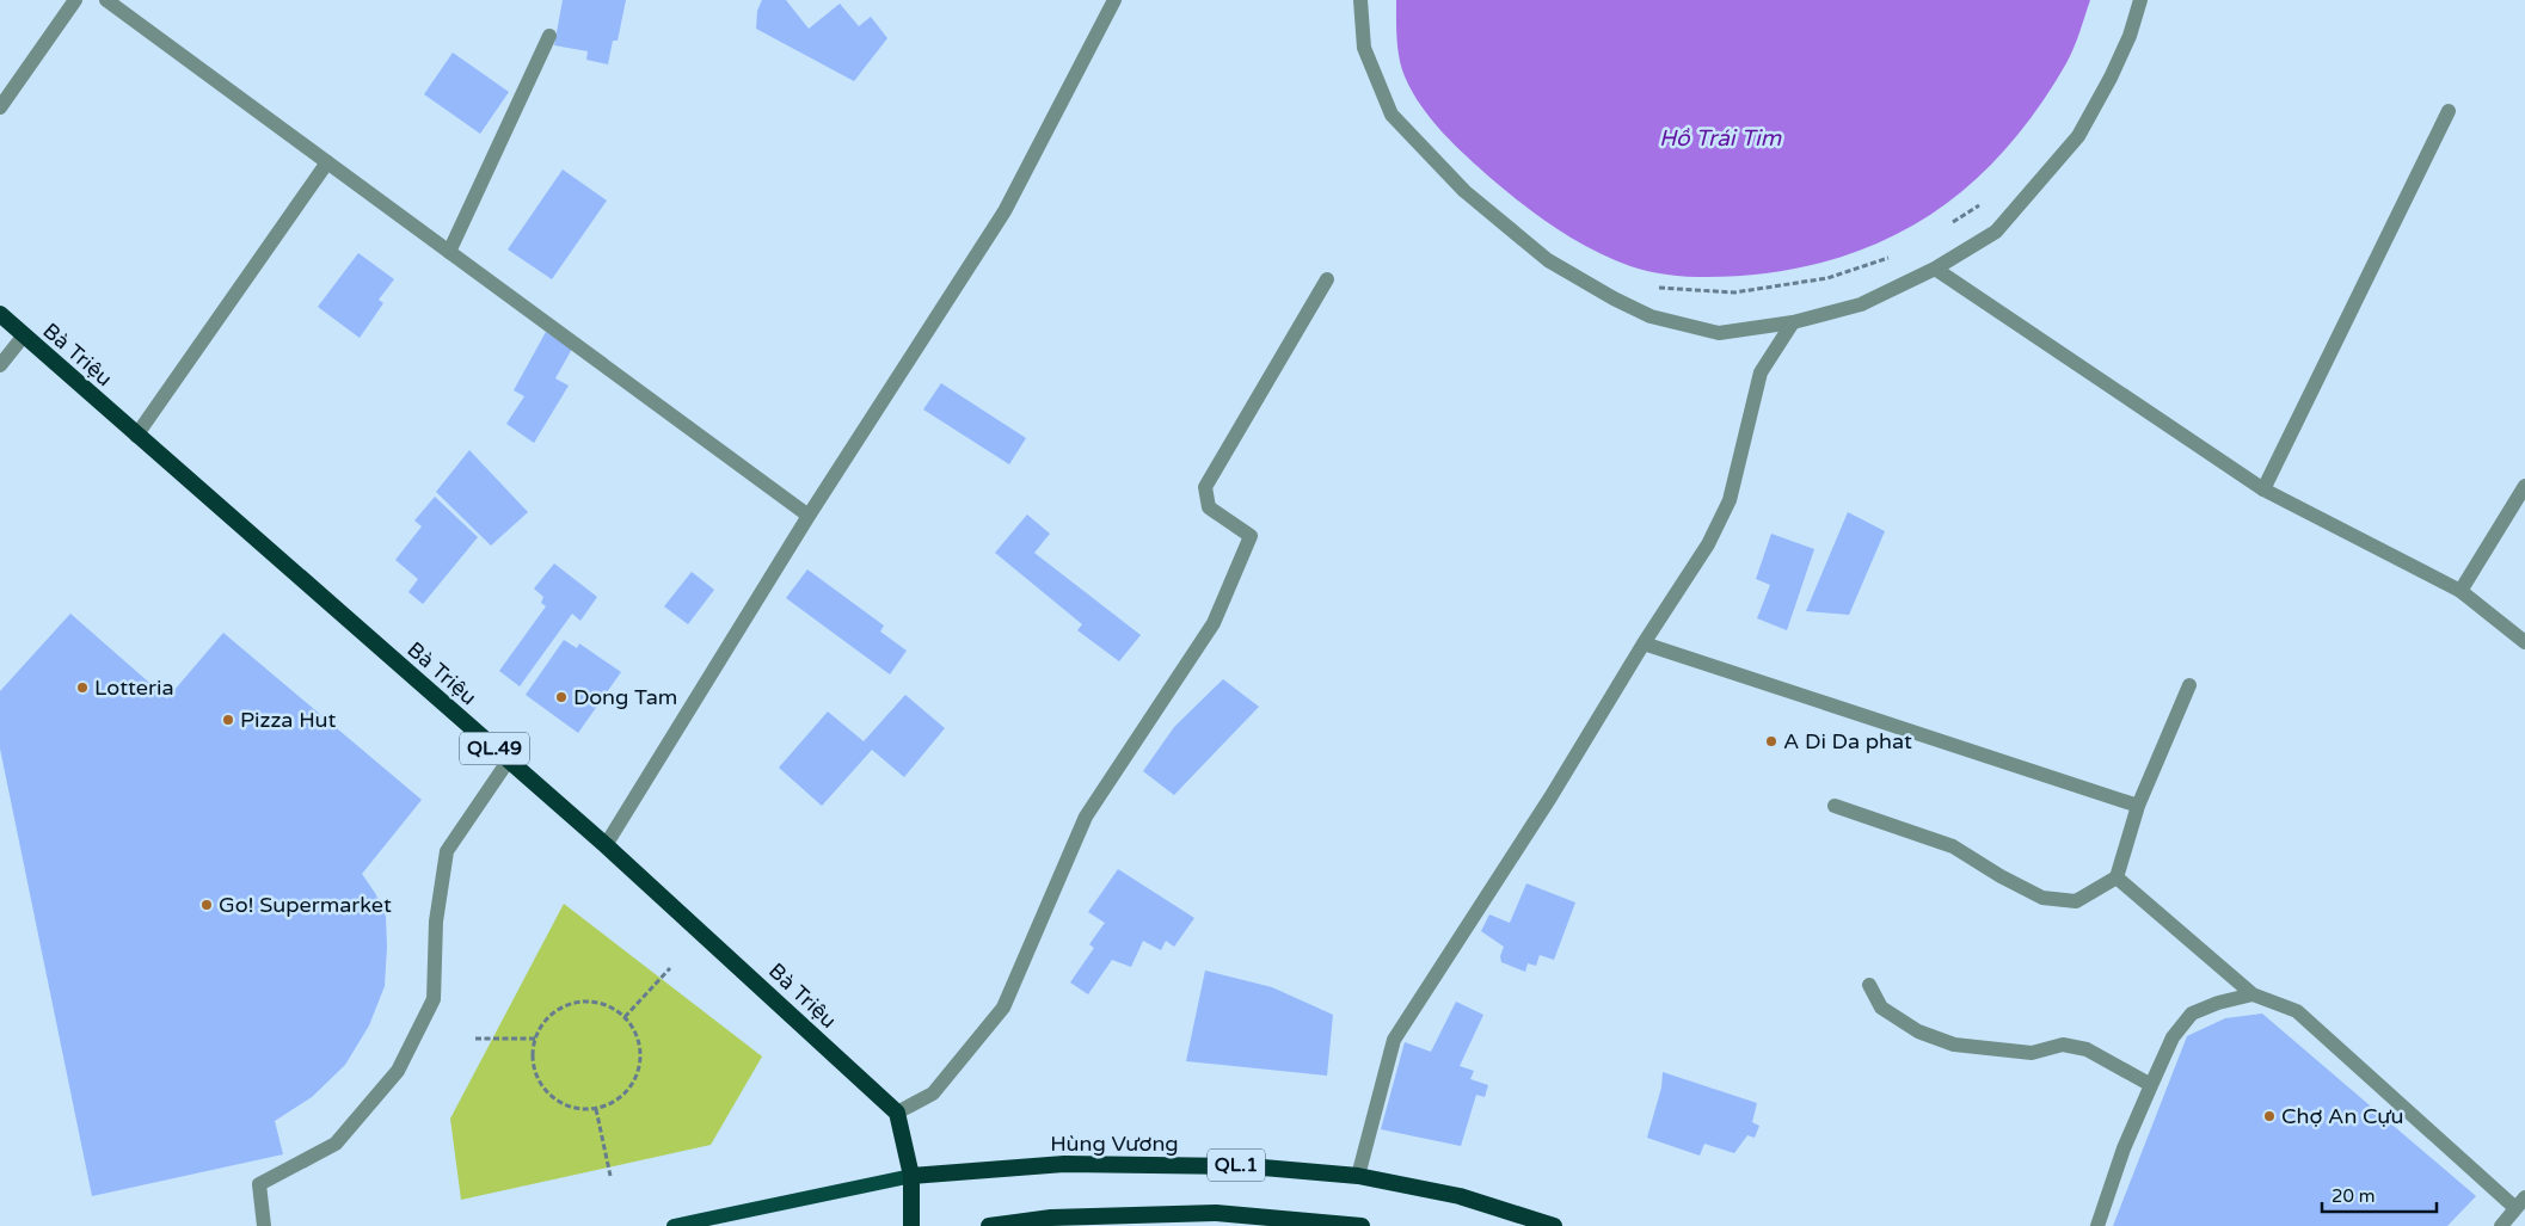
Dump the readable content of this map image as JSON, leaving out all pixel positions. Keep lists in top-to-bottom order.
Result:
{
  "streets": {
    "highway": [
      "Bà Triệu",
      "QL.49",
      "Hùng Vương",
      "QL.1"
    ]
  },
  "water": ["Hồ Trái Tim"],
  "places": [
    "Lotteria",
    "Dong Tam",
    "Pizza Hut",
    "A Di Da phat",
    "Go! Supermarket",
    "Chợ An Cựu"
  ],
  "scale_bar": "20 m"
}
